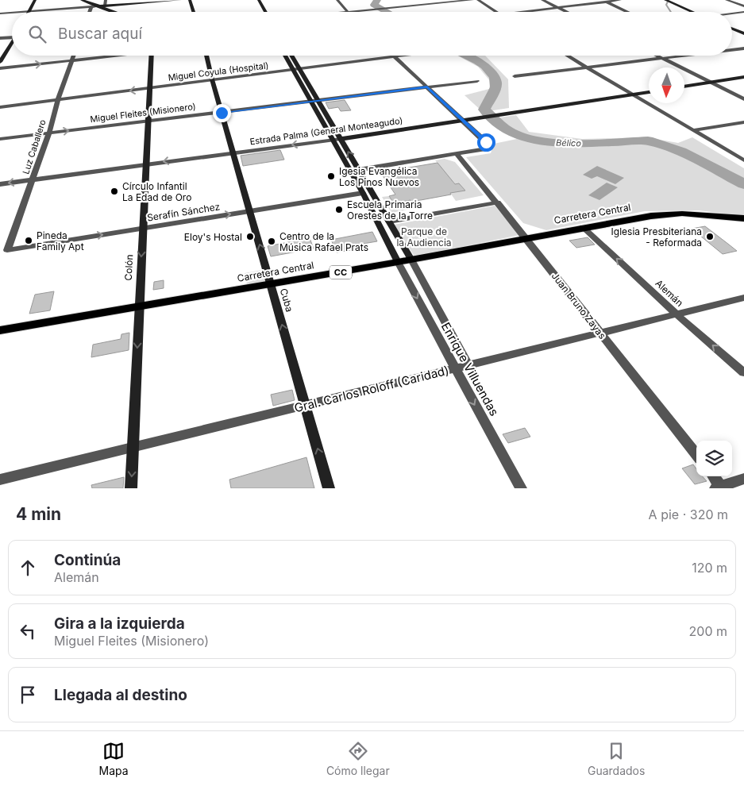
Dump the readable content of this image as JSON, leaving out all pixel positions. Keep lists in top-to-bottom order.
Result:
{
  "streets": {
    "main road": [
      "Estrada Palma (General Monteagudo)",
      "Carretera Central",
      "Colón",
      "CC",
      "Cuba"
    ],
    "street": [
      "Miguel Coyula (Hospital)",
      "Miguel Fleites (Misionero)",
      "Luz Caballero",
      "Serafín Sánchez",
      "Alemán",
      "Juan Bruno Zayas",
      "Enrique Villuendas",
      "Gral. Carlos Roloff (Caridad)"
    ]
  },
  "crossings": [
    ["Miguel Coyula (Hospital)", "Luz Caballero"],
    ["Miguel Coyula (Hospital)", "Colón"],
    ["Miguel Coyula (Hospital)", "Cuba"],
    ["Miguel Fleites (Misionero)", "Luz Caballero"],
    ["Miguel Fleites (Misionero)", "Colón"],
    ["Miguel Fleites (Misionero)", "Cuba"],
    ["Estrada Palma (General Monteagudo)", "Luz Caballero"],
    ["Estrada Palma (General Monteagudo)", "Colón"],
    ["Estrada Palma (General Monteagudo)", "Cuba"],
    ["Luz Caballero", "Serafín Sánchez"],
    ["Serafín Sánchez", "Colón"],
    ["Serafín Sánchez", "Cuba"],
    ["Carretera Central", "Colón"],
    ["Carretera Central", "Alemán"],
    ["Carretera Central", "Cuba"],
    ["Carretera Central", "Juan Bruno Zayas"],
    ["Carretera Central", "Enrique Villuendas"],
    ["Colón", "Gral. Carlos Roloff (Caridad)"],
    ["Alemán", "Gral. Carlos Roloff (Caridad)"],
    ["Cuba", "Gral. Carlos Roloff (Caridad)"],
    ["Juan Bruno Zayas", "Gral. Carlos Roloff (Caridad)"],
    ["Enrique Villuendas", "Gral. Carlos Roloff (Caridad)"]
  ],
  "one_way": [
    "Serafín Sánchez",
    "Colón",
    "Alemán",
    "Cuba"
  ],
  "water": ["Bélico"],
  "parks": ["Parque de la Audiencia"],
  "places": [
    "Igesia Evangélica Los Pinos Nuevos",
    "Círculo Infantil La Edad de Oro",
    "Escuela Primaria Orestes de la Torre",
    "Eloy's Hostal",
    "Iglesia Presbiteriana - Reformada",
    "Pineda Family Apt",
    "Centro de la Música Rafael Prats"
  ],
  "north": "bottom",
  "page": {
    "search": "Buscar aquí",
    "heading": ["4 min", "A pie · 320 m"],
    "list": [
      ["Continúa", "Alemán", "120 m"],
      ["Gira a la izquierda", "Miguel Fleites (Misionero)", "200 m"],
      "Llegada al destino"
    ],
    "nav": ["Mapa", "Cómo llegar", "Guardados"]
  }
}
